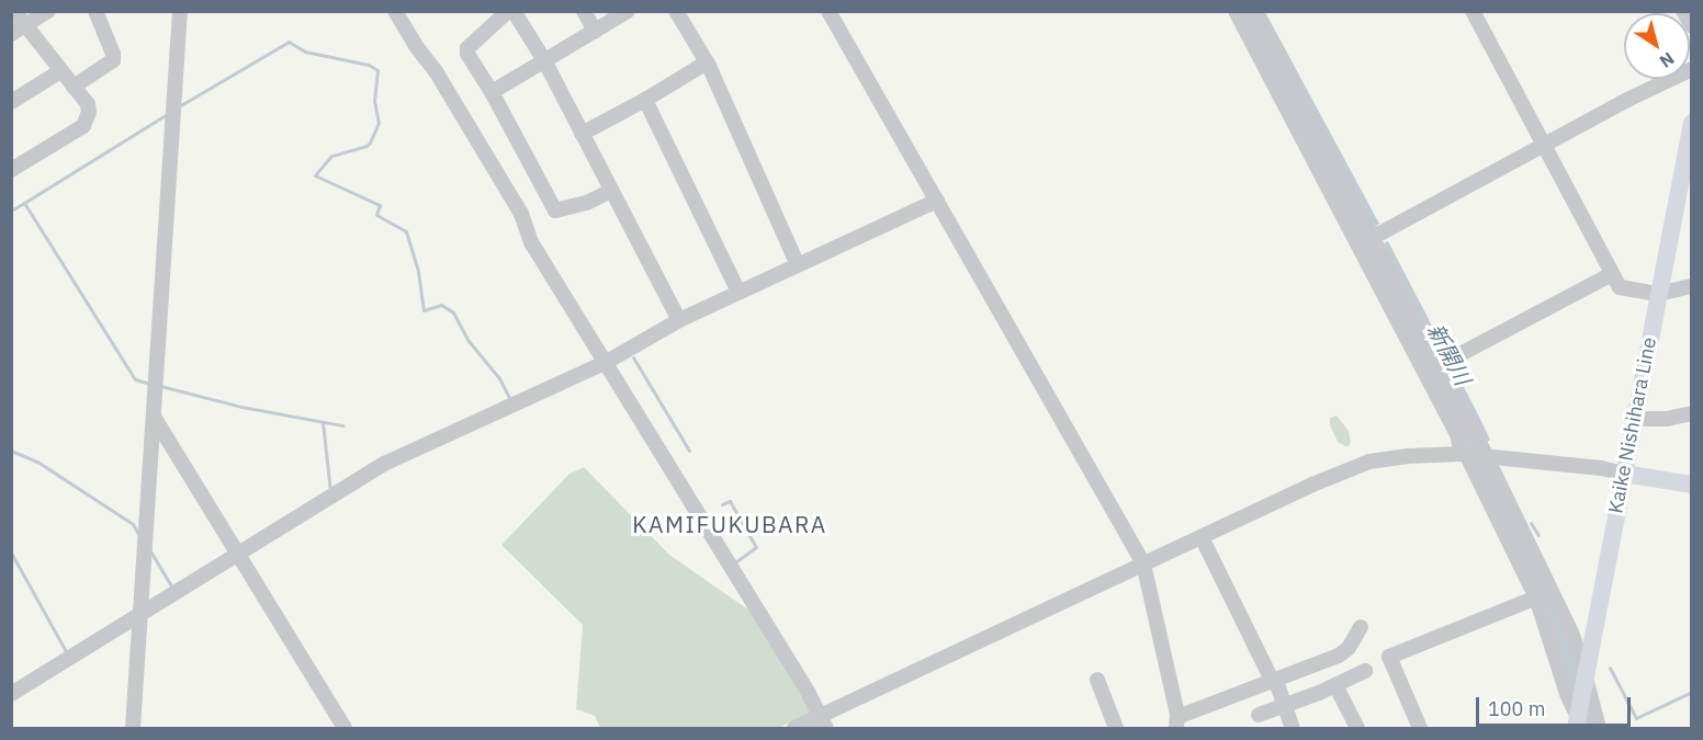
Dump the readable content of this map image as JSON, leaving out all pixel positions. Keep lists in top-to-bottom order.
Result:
{
  "streets": {
    "main road": ["Kaike Nishihara Line"]
  },
  "districts": ["KAMIFUKUBARA"],
  "water": ["新開川"],
  "scale_bar": "100 m",
  "north": "bottom right"
}
